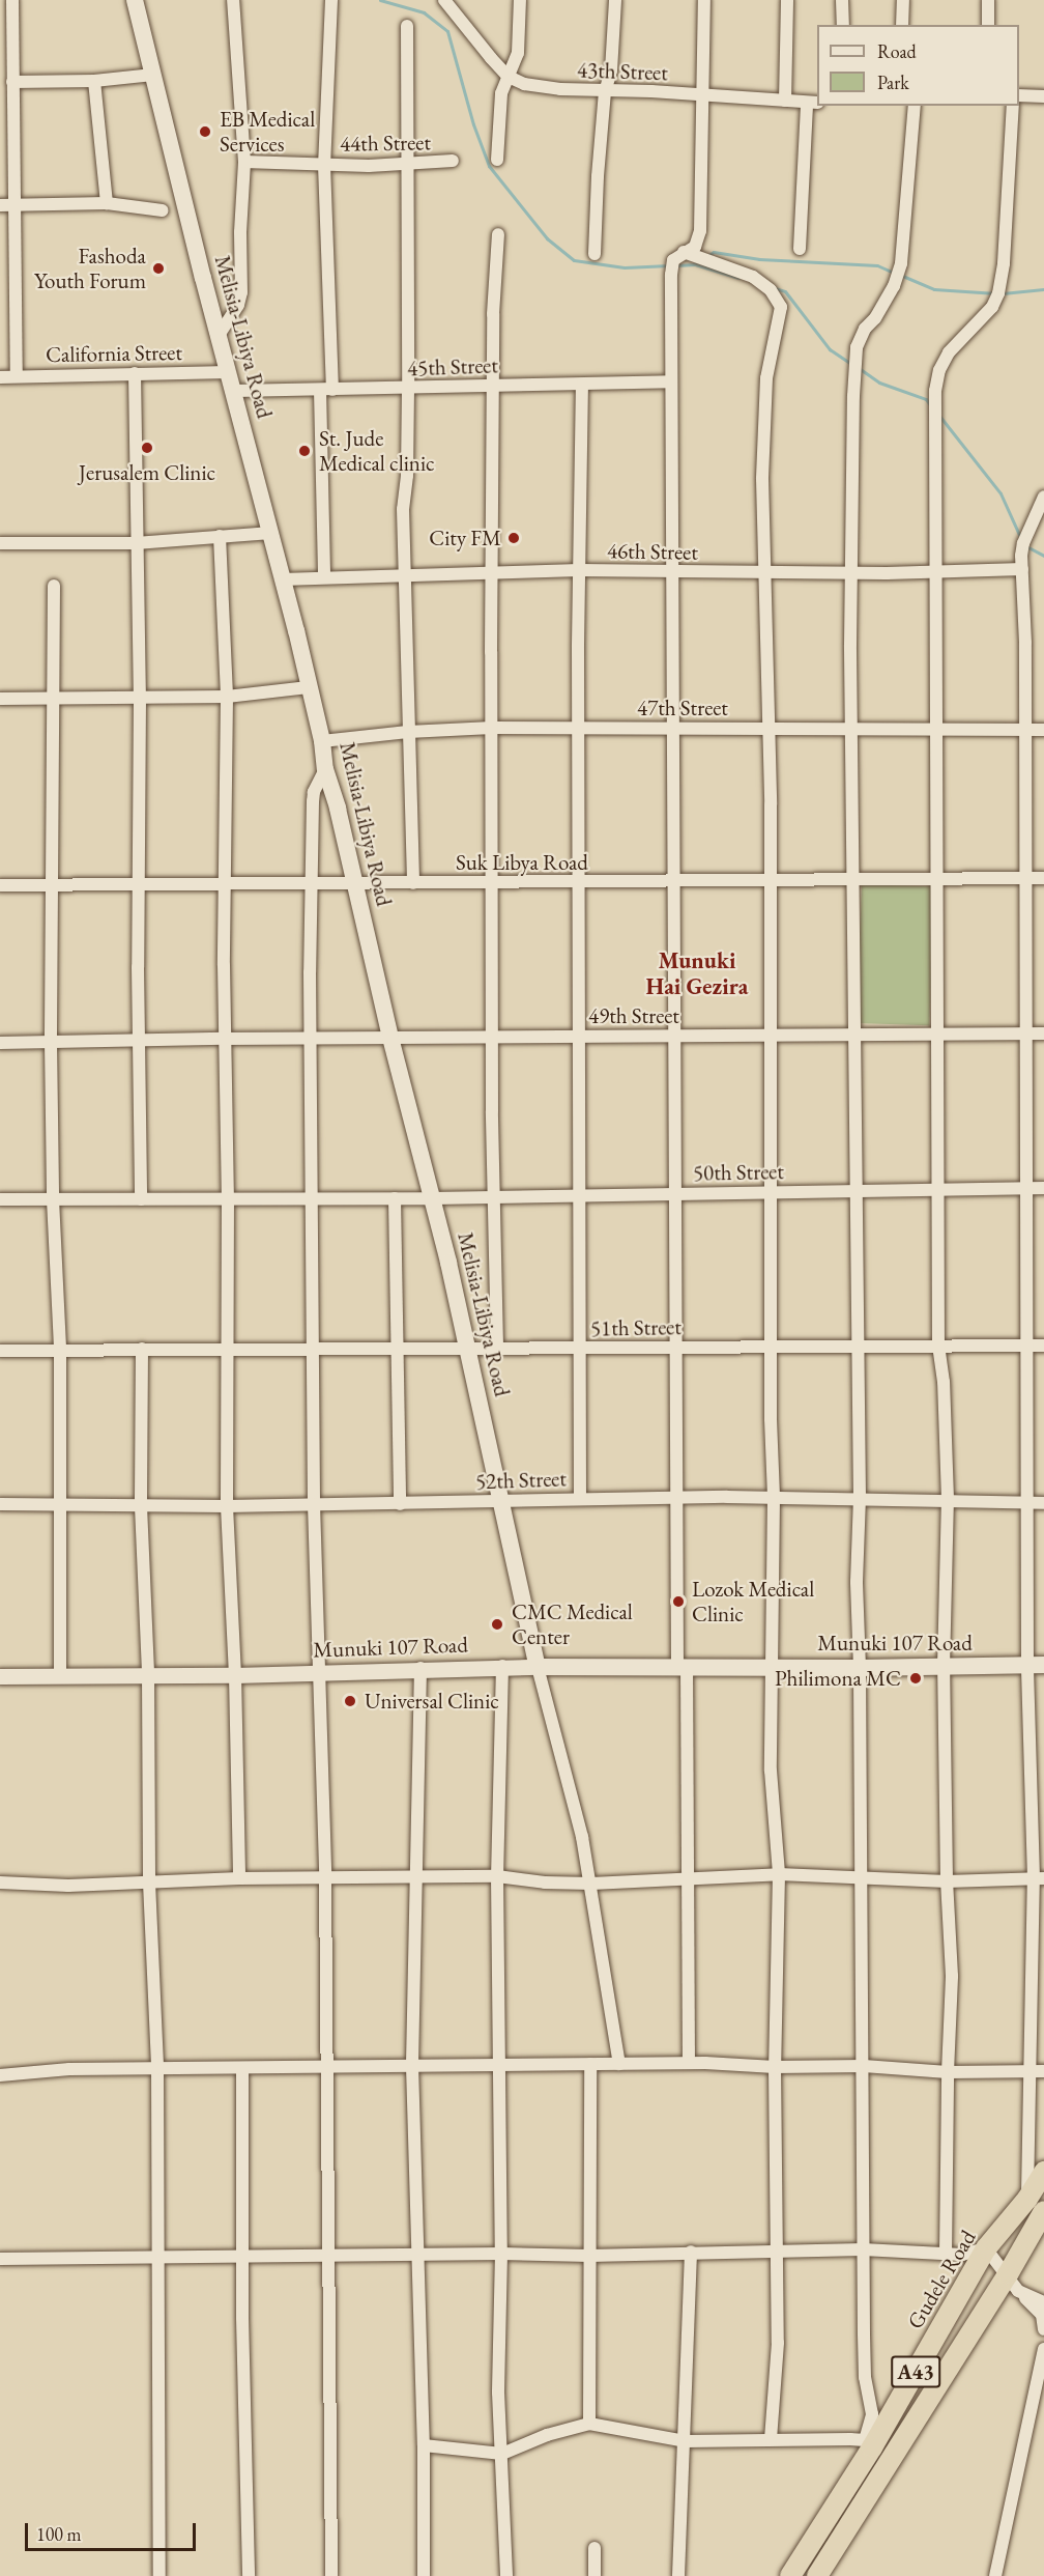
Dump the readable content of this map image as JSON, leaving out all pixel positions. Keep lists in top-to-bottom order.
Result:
{
  "streets": {
    "highway": ["Gudele Road", "A43"],
    "main road": ["Melisia-Libiya Road", "Munuki 107 Road"],
    "street": [
      "43th Street",
      "44th Street",
      "California Street",
      "45th Street",
      "46th Street",
      "47th Street",
      "Suk Libya Road",
      "49th Street",
      "50th Street",
      "51th Street",
      "52th Street"
    ]
  },
  "crossings": [
    ["Melisia-Libiya Road", "California Street"],
    ["Melisia-Libiya Road", "45th Street"],
    ["Melisia-Libiya Road", "46th Street"],
    ["Melisia-Libiya Road", "47th Street"],
    ["Melisia-Libiya Road", "Suk Libya Road"],
    ["Melisia-Libiya Road", "49th Street"],
    ["Melisia-Libiya Road", "50th Street"],
    ["Melisia-Libiya Road", "51th Street"],
    ["Melisia-Libiya Road", "52th Street"],
    ["Melisia-Libiya Road", "Munuki 107 Road"]
  ],
  "districts": ["Munuki Hai Gezira"],
  "places": [
    "EB Medical Services",
    "Fashoda Youth Forum",
    "Jerusalem Clinic",
    "St. Jude Medical clinic",
    "City FM",
    "Lozok Medical Clinic",
    "CMC Medical Center",
    "Philimona MC",
    "Universal Clinic"
  ],
  "legend": ["Road", "Park"],
  "scale_bar": "100 m"
}
